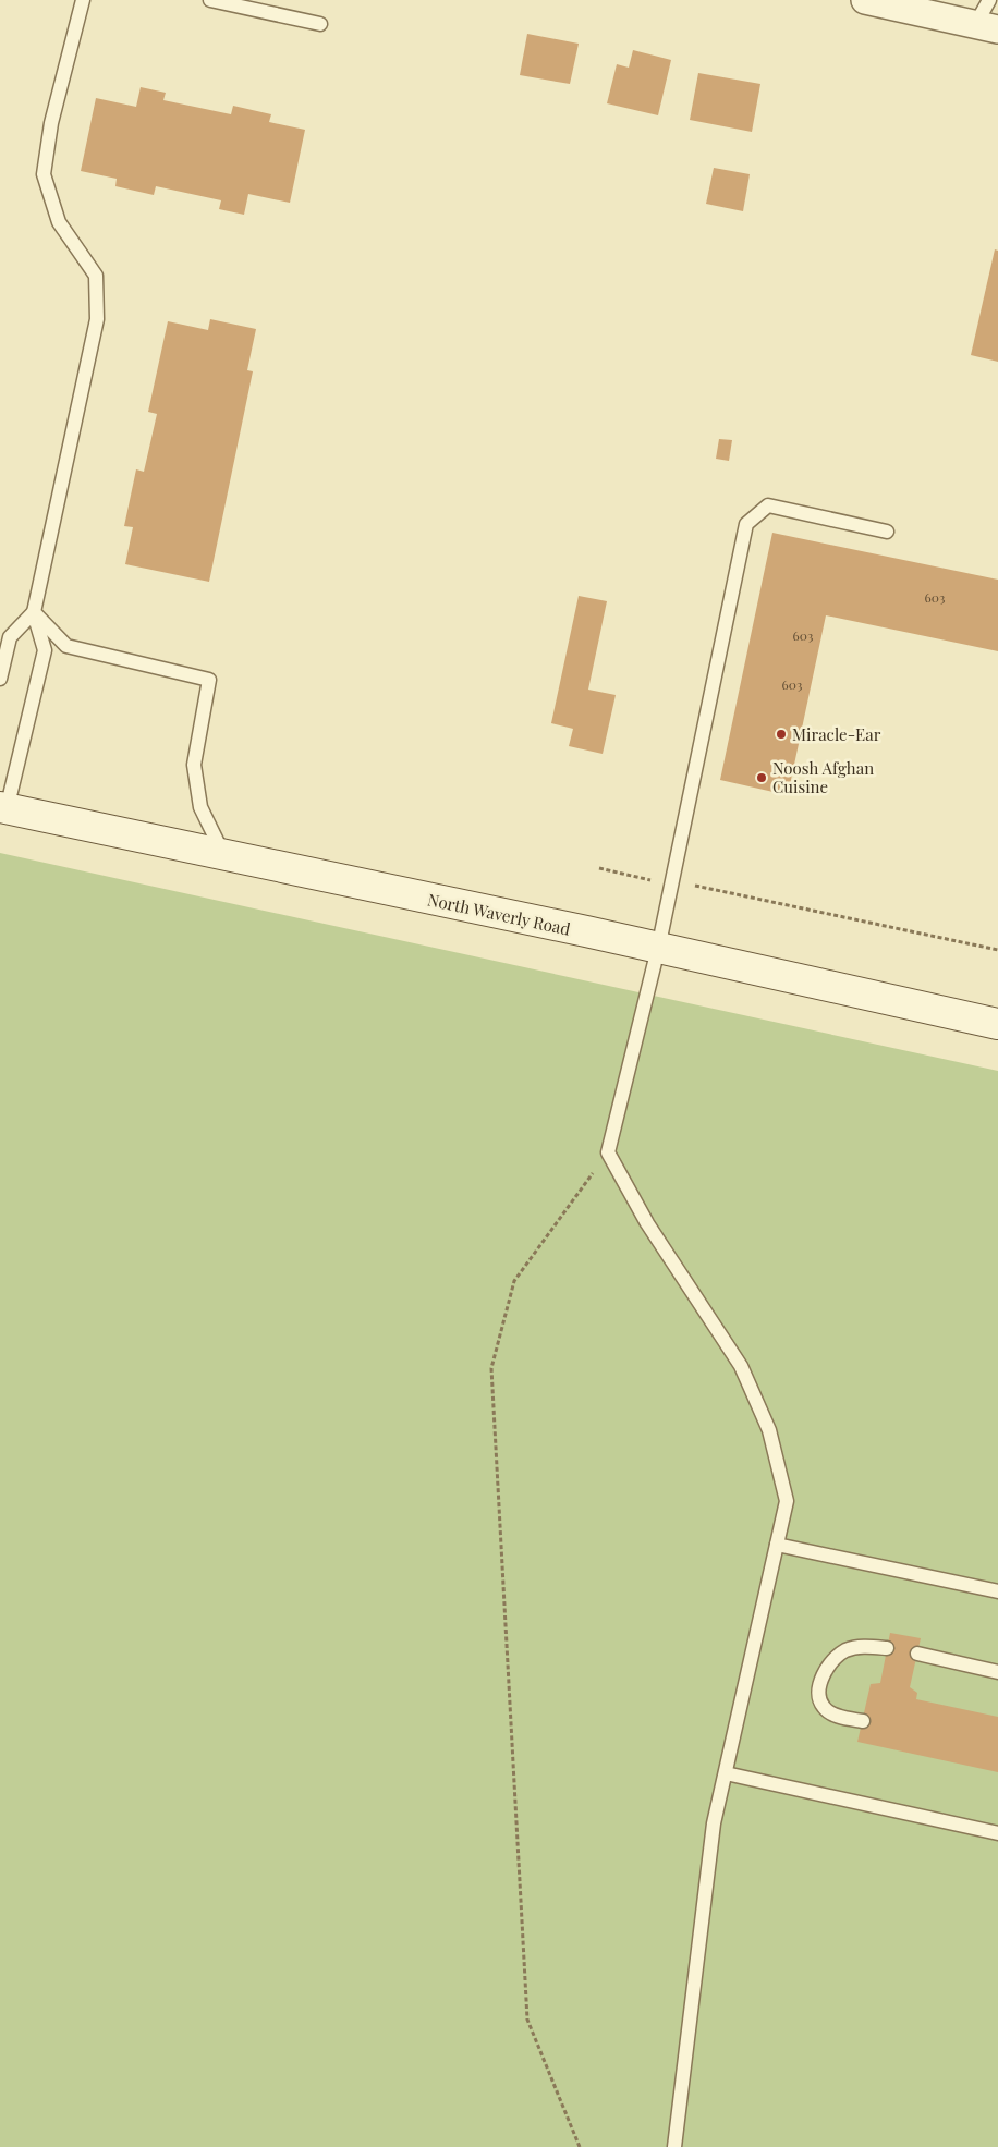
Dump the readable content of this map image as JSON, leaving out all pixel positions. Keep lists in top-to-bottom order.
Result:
{
  "streets": {
    "main road": ["North Waverly Road"]
  },
  "places": ["Miracle-Ear", "Noosh Afghan Cuisine"],
  "house_numbers": ["603", "603", "603"]
}
